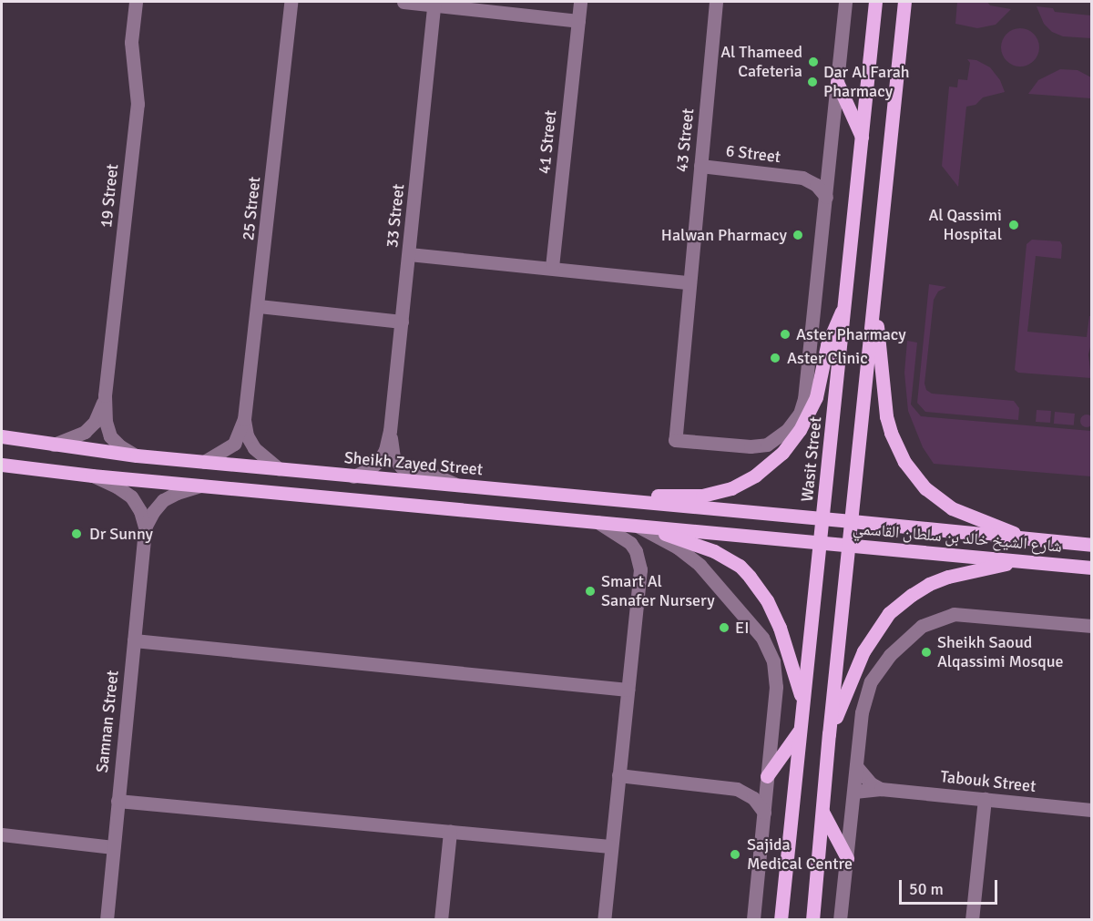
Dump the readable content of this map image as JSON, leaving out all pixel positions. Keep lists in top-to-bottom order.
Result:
{
  "streets": {
    "main road": ["Wasit Street", "Sheikh Zayed Street", "شارع الشيخ خالد بن سلطان القاسمي"],
    "street": [
      "43 Street",
      "41 Street",
      "6 Street",
      "19 Street",
      "25 Street",
      "33 Street",
      "Samnan Street",
      "Tabouk Street"
    ]
  },
  "crossings": [
    ["43 Street", "6 Street"],
    ["25 Street", "33 Street"],
    ["25 Street", "Sheikh Zayed Street"],
    ["33 Street", "Sheikh Zayed Street"],
    ["Wasit Street", "Sheikh Zayed Street"],
    ["Wasit Street", "شارع الشيخ خالد بن سلطان القاسمي"],
    ["Sheikh Zayed Street", "شارع الشيخ خالد بن سلطان القاسمي"]
  ],
  "places": [
    "Al Thameed Cafeteria",
    "Dar Al Farah Pharmacy",
    "Al Qassimi Hospital",
    "Halwan Pharmacy",
    "Aster Pharmacy",
    "Aster Clinic",
    "Dr Sunny",
    "Smart Al Sanafer Nursery",
    "EI",
    "Sheikh Saoud Alqassimi Mosque",
    "Sajida Medical Centre"
  ],
  "scale_bar": "50 m"
}
